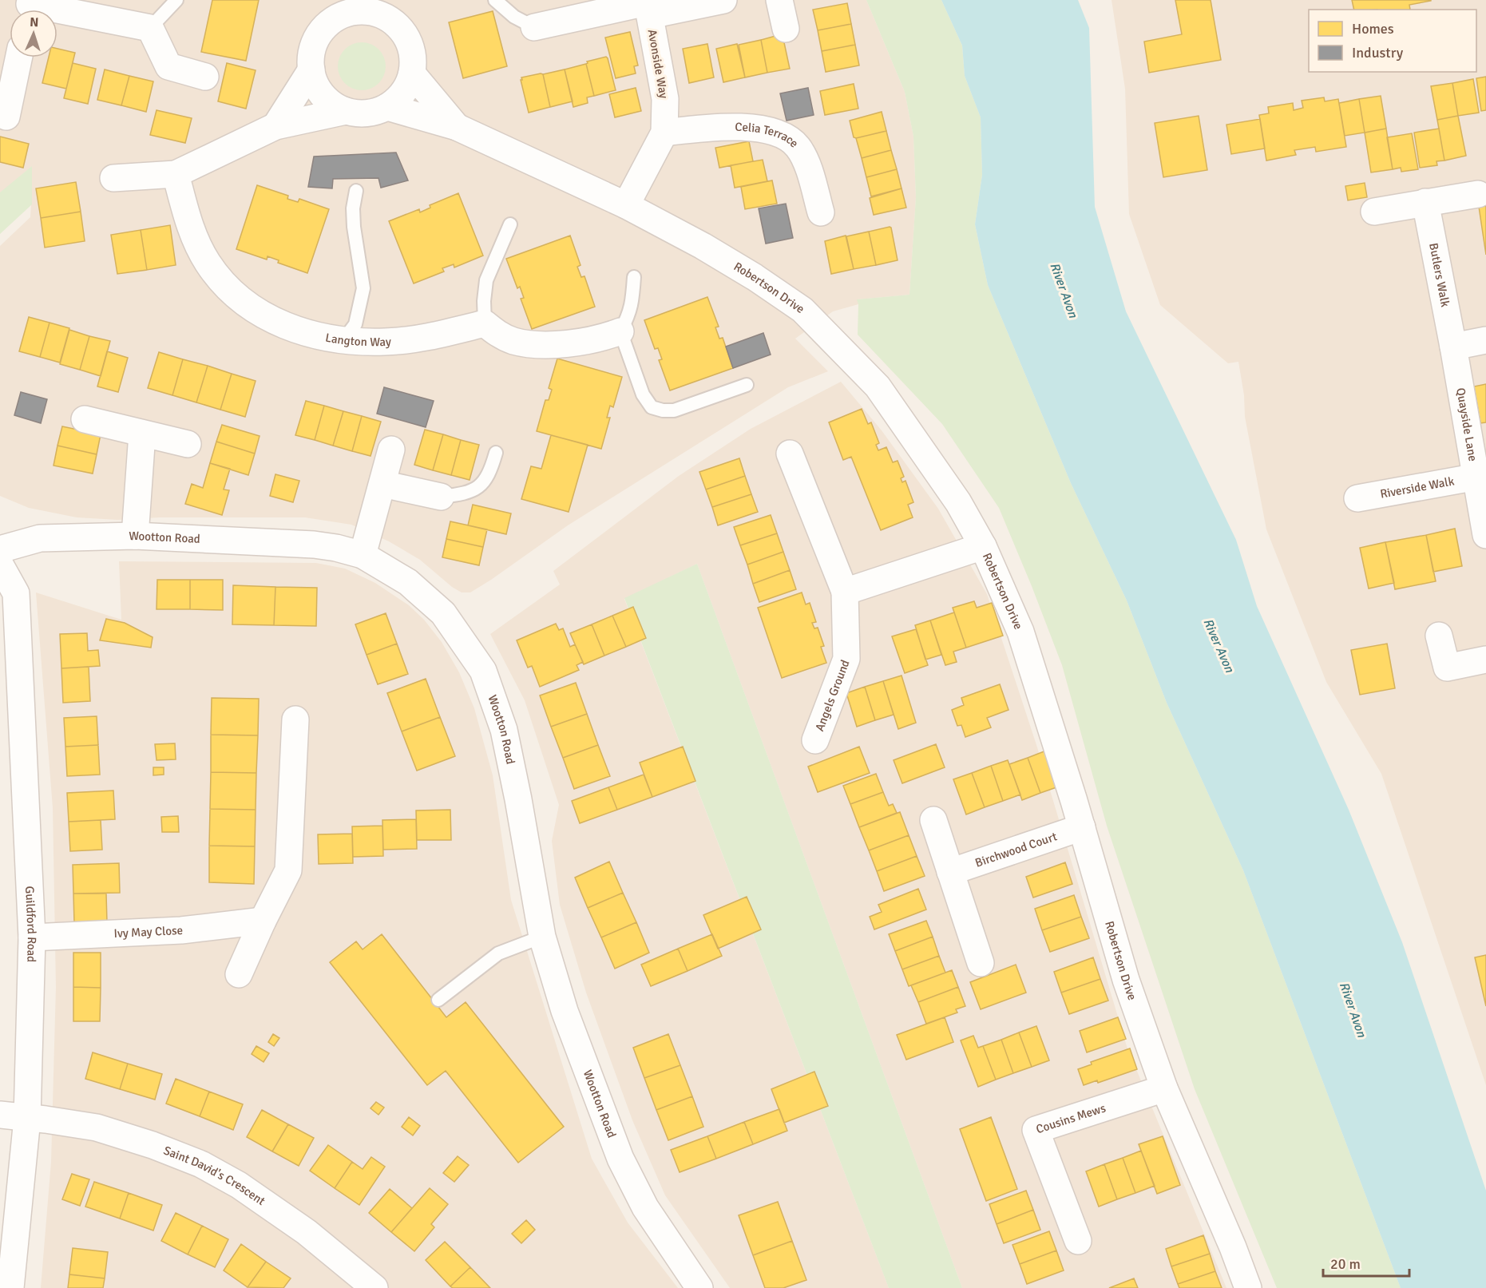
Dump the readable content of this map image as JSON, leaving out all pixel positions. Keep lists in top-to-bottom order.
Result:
{
  "streets": {
    "street": [
      "Avonside Way",
      "Celia Terrace",
      "Butlers Walk",
      "Robertson Drive",
      "Langton Way",
      "Quayside Lane",
      "Riverside Walk",
      "Wootton Road",
      "Angels Ground",
      "Birchwood Court",
      "Guildford Road",
      "Ivy May Close",
      "Cousins Mews",
      "Saint David's Crescent"
    ]
  },
  "crossings": [
    ["Avonside Way", "Celia Terrace"],
    ["Avonside Way", "Robertson Drive"],
    ["Butlers Walk", "Quayside Lane"],
    ["Robertson Drive", "Birchwood Court"],
    ["Robertson Drive", "Cousins Mews"],
    ["Quayside Lane", "Riverside Walk"],
    ["Guildford Road", "Ivy May Close"],
    ["Guildford Road", "Saint David's Crescent"]
  ],
  "water": ["River Avon"],
  "legend": ["Homes", "Industry"],
  "scale_bar": "20 m",
  "north": "top"
}
